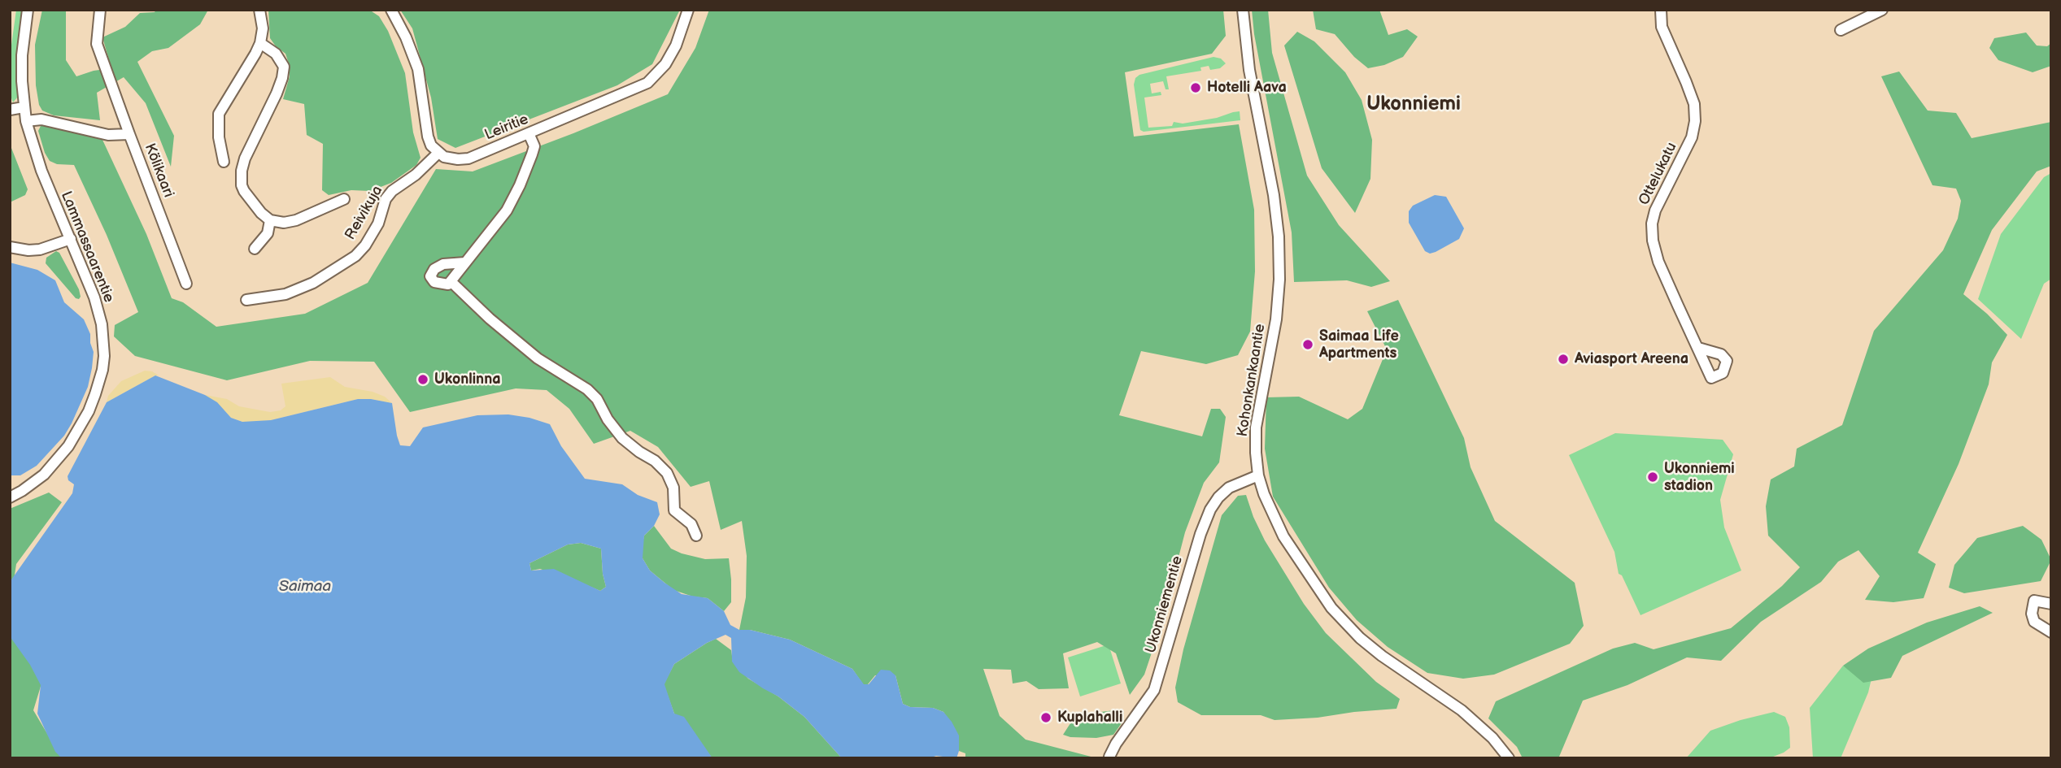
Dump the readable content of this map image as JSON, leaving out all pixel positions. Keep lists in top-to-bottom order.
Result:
{
  "streets": {
    "street": [
      "Leiritie",
      "Kölikaari",
      "Ottelukatu",
      "Reivikuja",
      "Lammassaarentie",
      "Kohonkankaantie",
      "Ukonniementie"
    ]
  },
  "crossings": [
    ["Leiritie", "Reivikuja"],
    ["Kölikaari", "Lammassaarentie"],
    ["Kohonkankaantie", "Ukonniementie"]
  ],
  "districts": ["Ukonniemi"],
  "water": ["Saimaa"],
  "places": [
    "Hotelli Aava",
    "Saimaa Life Apartments",
    "Aviasport Areena",
    "Ukonlinna",
    "Ukonniemi stadion",
    "Kuplahalli"
  ]
}
